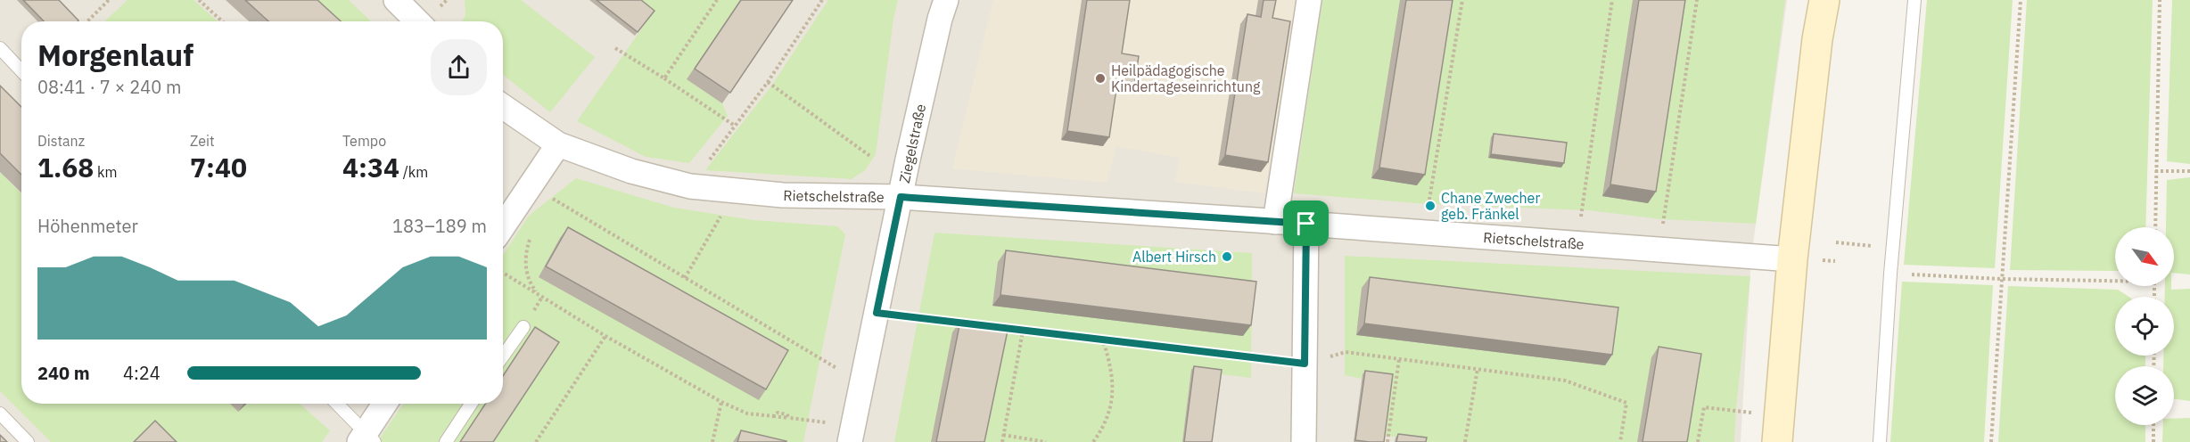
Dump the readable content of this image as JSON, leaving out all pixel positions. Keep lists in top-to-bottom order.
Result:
{
  "streets": {
    "street": ["Ziegelstraße", "Rietschelstraße"]
  },
  "crossings": [
    ["Ziegelstraße", "Rietschelstraße"]
  ],
  "places": ["Heilpädagogische Kindertageseinrichtung", "Chane Zwecher geb. Fränkel", "Albert Hirsch"],
  "north": "bottom right",
  "page": {
    "heading": ["Morgenlauf", "08:41 · 7 × 240 m"],
    "stats": [
      ["Distanz", "1.68 km"],
      ["Zeit", "7:40"],
      ["Tempo", "4:34 /km"]
    ],
    "chart": ["Höhenmeter", "183–189 m"],
    "list": [
      {
        "name": "240 m",
        "note": "4:24"
      }
    ]
  }
}
